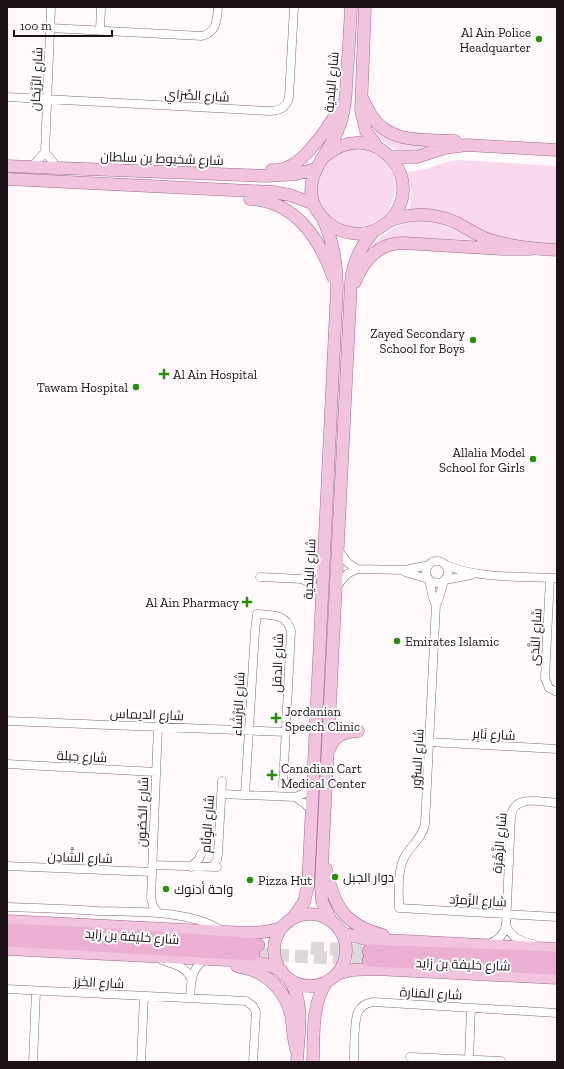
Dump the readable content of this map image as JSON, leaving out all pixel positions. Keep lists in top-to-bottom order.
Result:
{
  "streets": {
    "highway": ["شارع خليفة بن زايد"],
    "main road": ["شارع البلدية", "شارع شخبوط بن سلطان"],
    "street": [
      "شارع الرَّيْحَان",
      "شارع الصِّرَاي",
      "شارع النَّدَى",
      "شارع الدقل",
      "شارع البَرْشَاء",
      "شارع الديماس",
      "شارع نَابِر",
      "شارع جبلة",
      "شارع السُّرُور",
      "شارع الحُصُون",
      "شارع الوِئَام",
      "شارع الزَّهْرَة",
      "شارع الشَّادِن",
      "شارع الزُمرُّد",
      "شارع الخَرَز",
      "شارع المَنارة"
    ]
  },
  "crossings": [
    ["شارع الرَّيْحَان", "شارع الصِّرَاي"],
    ["شارع البلدية", "شارع شخبوط بن سلطان"],
    ["شارع الدقل", "شارع البَرْشَاء"],
    ["شارع الدقل", "شارع الديماس"],
    ["شارع البَرْشَاء", "شارع الديماس"],
    ["شارع الديماس", "شارع الحُصُون"],
    ["شارع نَابِر", "شارع السُّرُور"],
    ["شارع جبلة", "شارع الحُصُون"],
    ["شارع السُّرُور", "شارع الزُمرُّد"],
    ["شارع الحُصُون", "شارع الشَّادِن"],
    ["شارع الوِئَام", "شارع الشَّادِن"],
    ["شارع الزَّهْرَة", "شارع الزُمرُّد"]
  ],
  "places": {
    "other": [
      "Al Ain Police Headquarter",
      "Zayed Secondary School for Boys",
      "Tawam Hospital",
      "Allalia Model School for Girls",
      "Emirates Islamic",
      "دوار الجبل",
      "Pizza Hut",
      "واحة أدنوك"
    ],
    "health": [
      "Al Ain Hospital",
      "Al Ain Pharmacy",
      "Jordanian Speech Clinic",
      "Canadian Cart Medical Center"
    ]
  },
  "scale_bar": "100 m"
}
